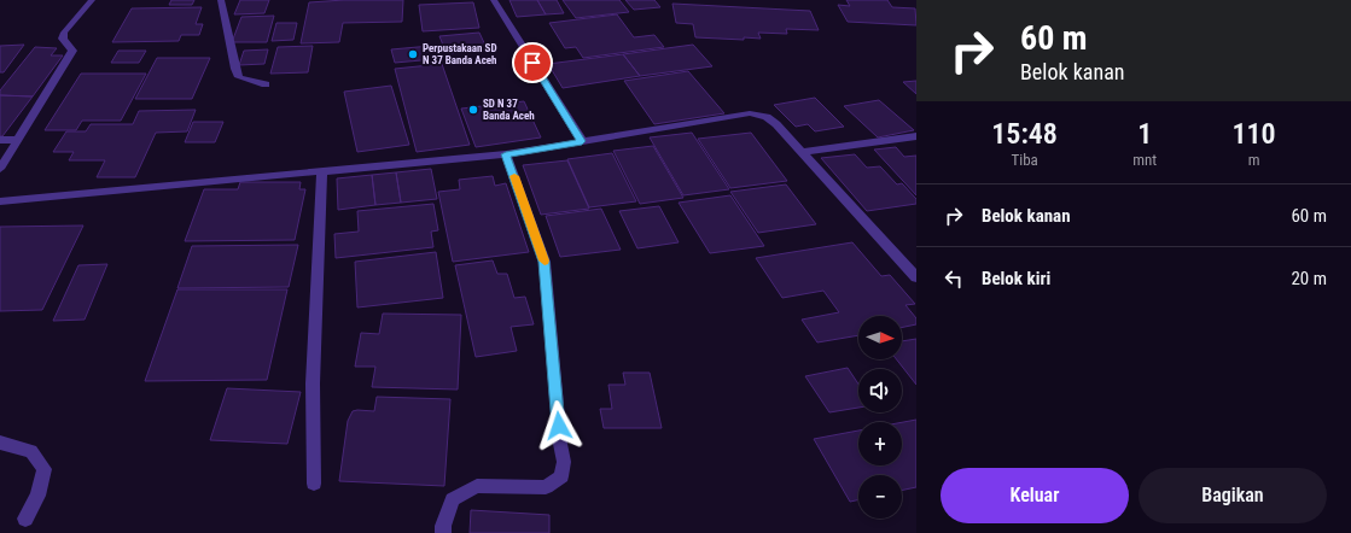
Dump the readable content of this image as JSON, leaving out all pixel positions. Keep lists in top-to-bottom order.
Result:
{
  "places": ["Perpustakaan SD N 37 Banda Aceh", "SD N 37 Banda Aceh"],
  "north": "right",
  "page": {
    "turn": ["60 m", "Belok kanan"],
    "eta": [
      "15:48",
      "Tiba",
      "1",
      "mnt",
      "110",
      "m"
    ],
    "list": [
      {
        "name": "Belok kanan",
        "value": "60 m"
      },
      {
        "name": "Belok kiri",
        "value": "20 m"
      }
    ],
    "map_buttons": ["+", "−"],
    "buttons": ["Keluar", "Bagikan"]
  }
}
